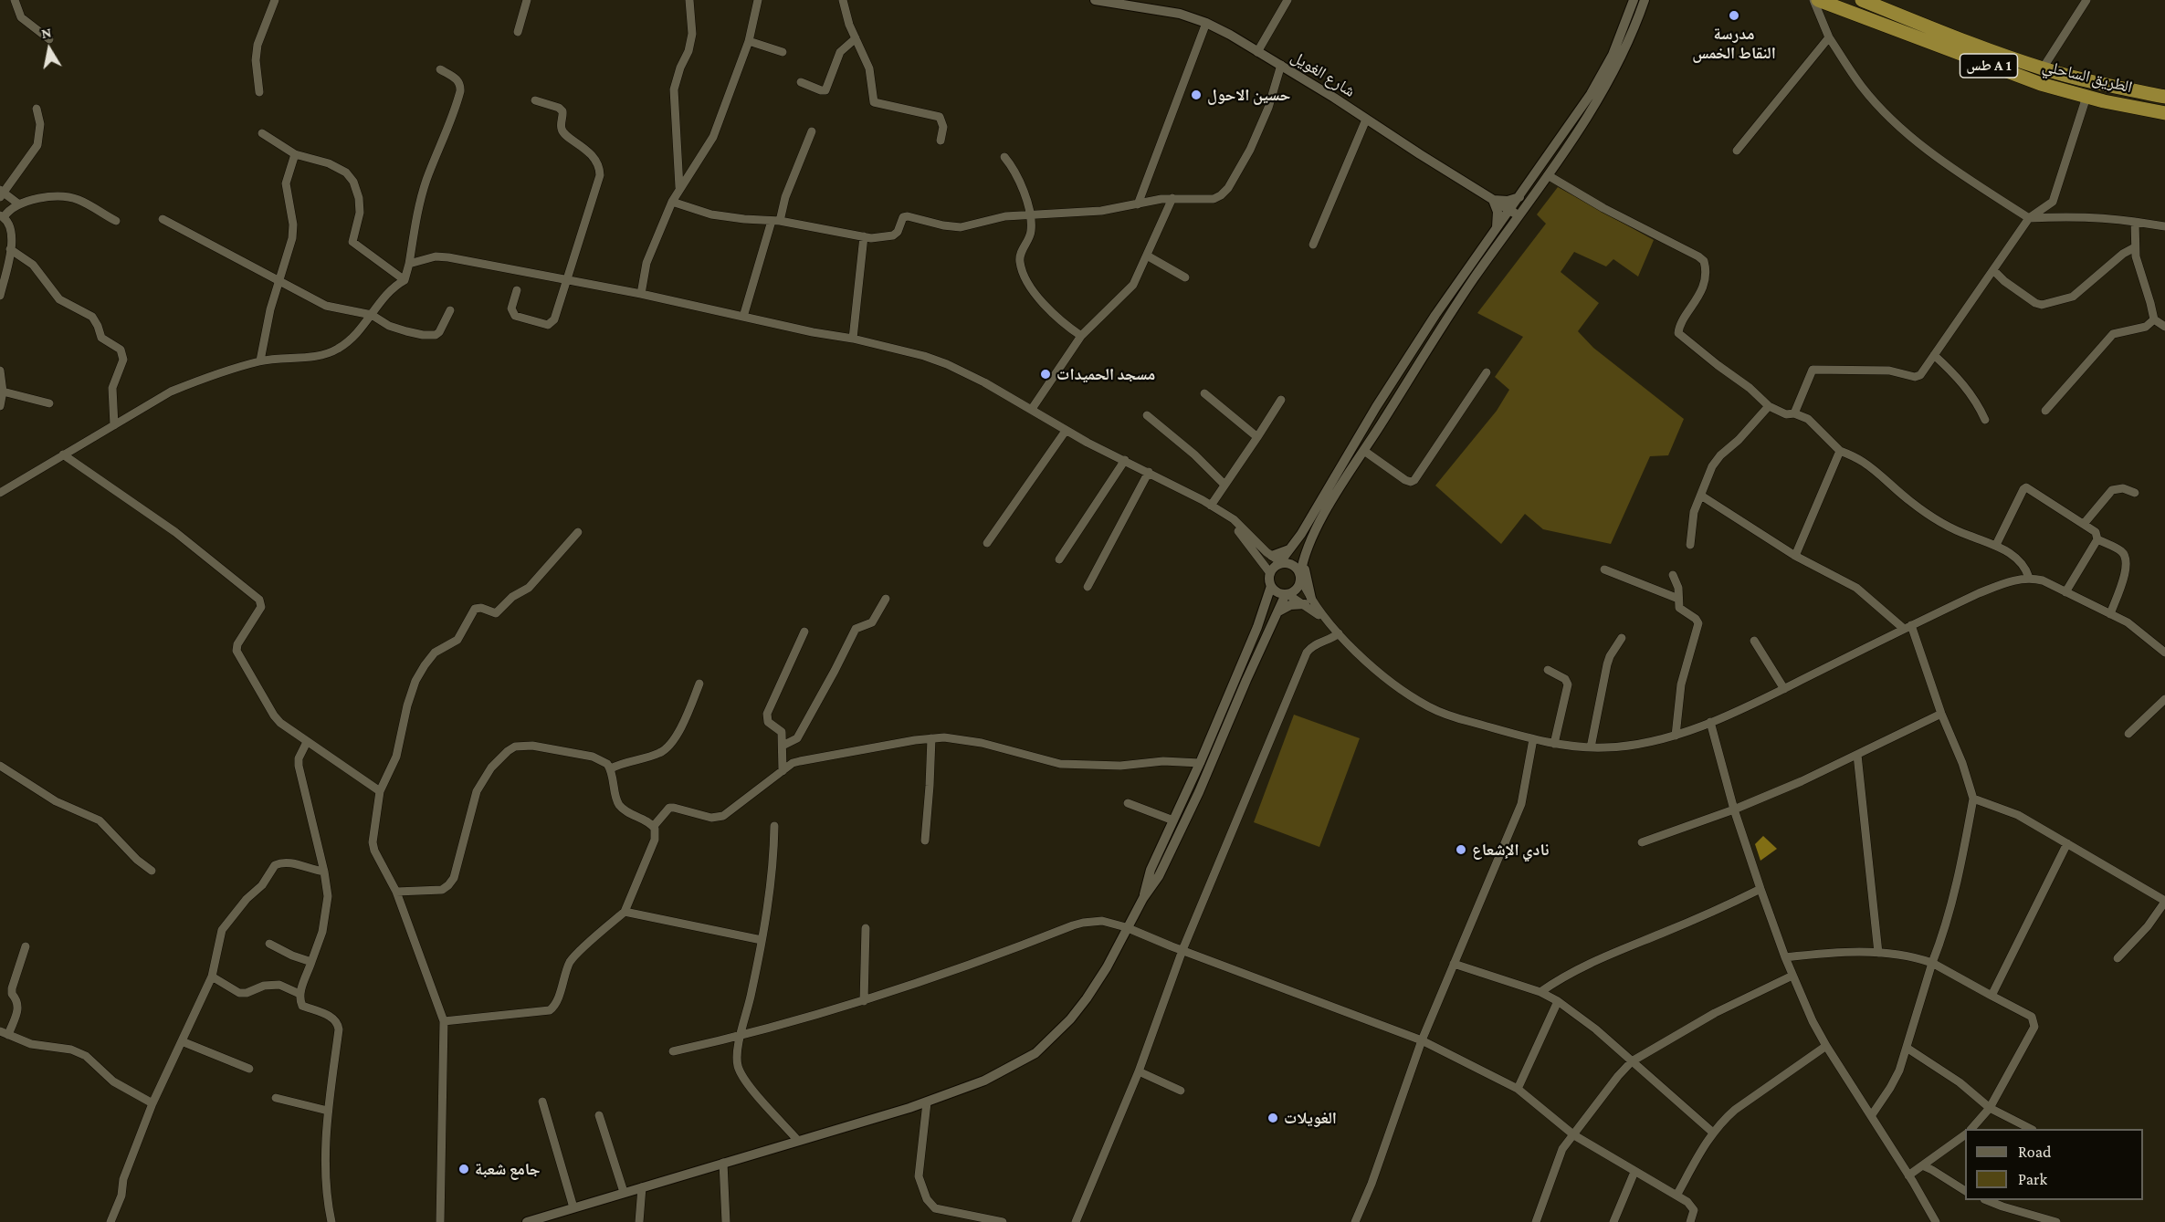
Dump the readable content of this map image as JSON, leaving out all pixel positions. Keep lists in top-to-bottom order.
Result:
{
  "streets": {
    "highway": ["طس A 1", "الطريق الساحلي"],
    "street": ["شارع الغويل"]
  },
  "places": [
    "مدرسة النقاط الخمس",
    "حسين الاحول",
    "مسجد الحميدات",
    "نادي الإشعاع",
    "الغويلات",
    "جامع شعبة"
  ],
  "legend": ["Road", "Park"],
  "north": "top"
}
